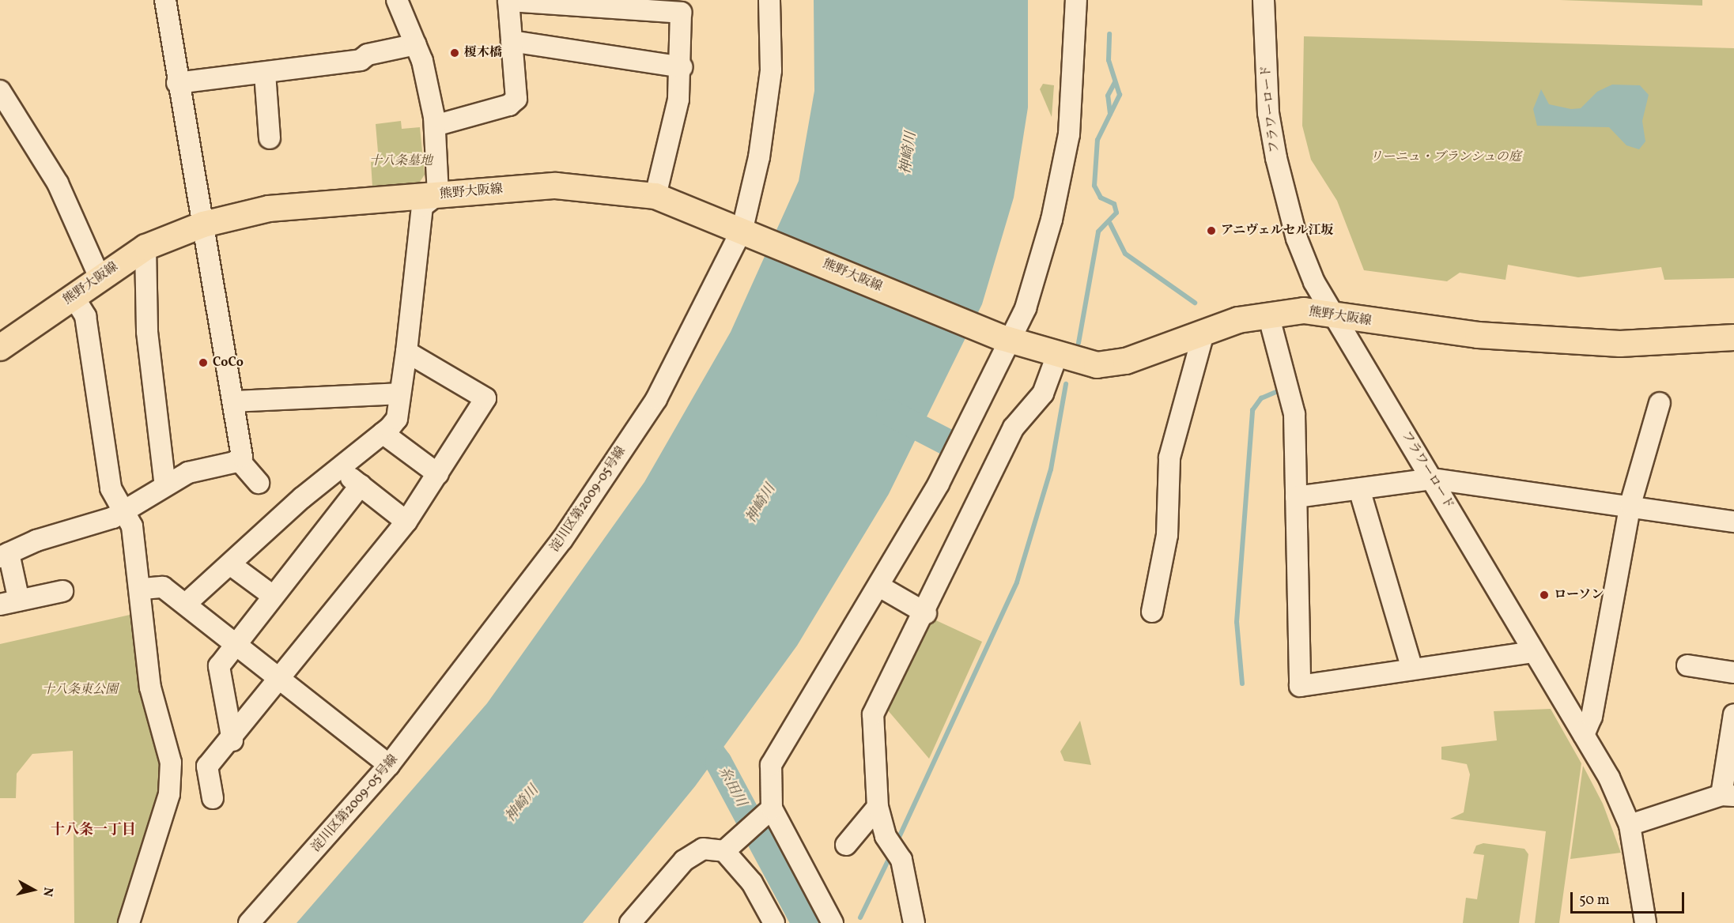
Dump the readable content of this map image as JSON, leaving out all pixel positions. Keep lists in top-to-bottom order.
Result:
{
  "streets": {
    "main road": ["熊野大阪線"],
    "street": ["フラワーロード", "淀川区第2009-05号線"]
  },
  "crossings": [
    ["フラワーロード", "熊野大阪線"],
    ["熊野大阪線", "淀川区第2009-05号線"]
  ],
  "districts": ["十八条一丁目"],
  "water": ["神崎川", "糸田川"],
  "parks": ["リーニュ・ブランシュの庭", "十八条墓地", "十八条東公園"],
  "places": [
    "榎木橋",
    "アニヴェルセル江坂",
    "CoCo",
    "ローソン"
  ],
  "scale_bar": "50 m",
  "north": "right"
}
